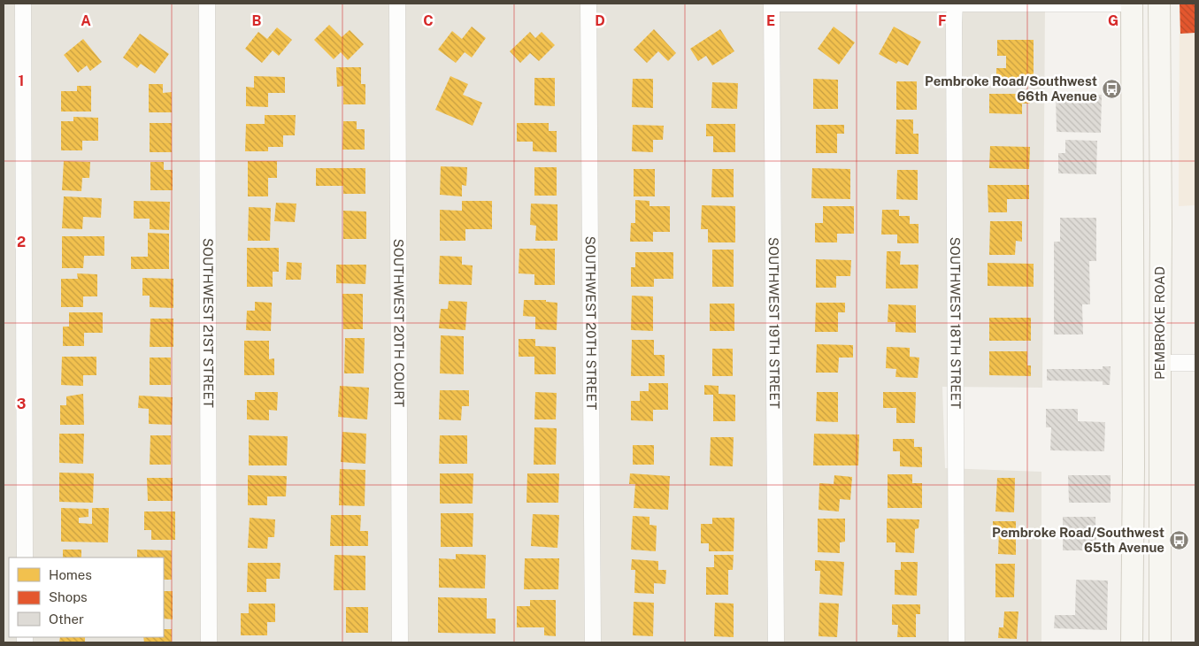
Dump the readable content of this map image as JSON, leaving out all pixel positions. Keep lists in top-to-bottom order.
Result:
{
  "streets": {
    "main road": ["PEMBROKE ROAD"],
    "street": [
      "SOUTHWEST 21ST STREET",
      "SOUTHWEST 20TH COURT",
      "SOUTHWEST 20TH STREET",
      "SOUTHWEST 19TH STREET",
      "SOUTHWEST 18TH STREET"
    ]
  },
  "places": {
    "bus stop": ["Pembroke Road/Southwest 66th Avenue", "Pembroke Road/Southwest 65th Avenue"]
  },
  "legend": ["Homes", "Shops", "Other"],
  "grid": {
    "columns": [
      "A",
      "B",
      "C",
      "D",
      "E",
      "F",
      "G"
    ],
    "rows": ["1", "2", "3"]
  }
}
